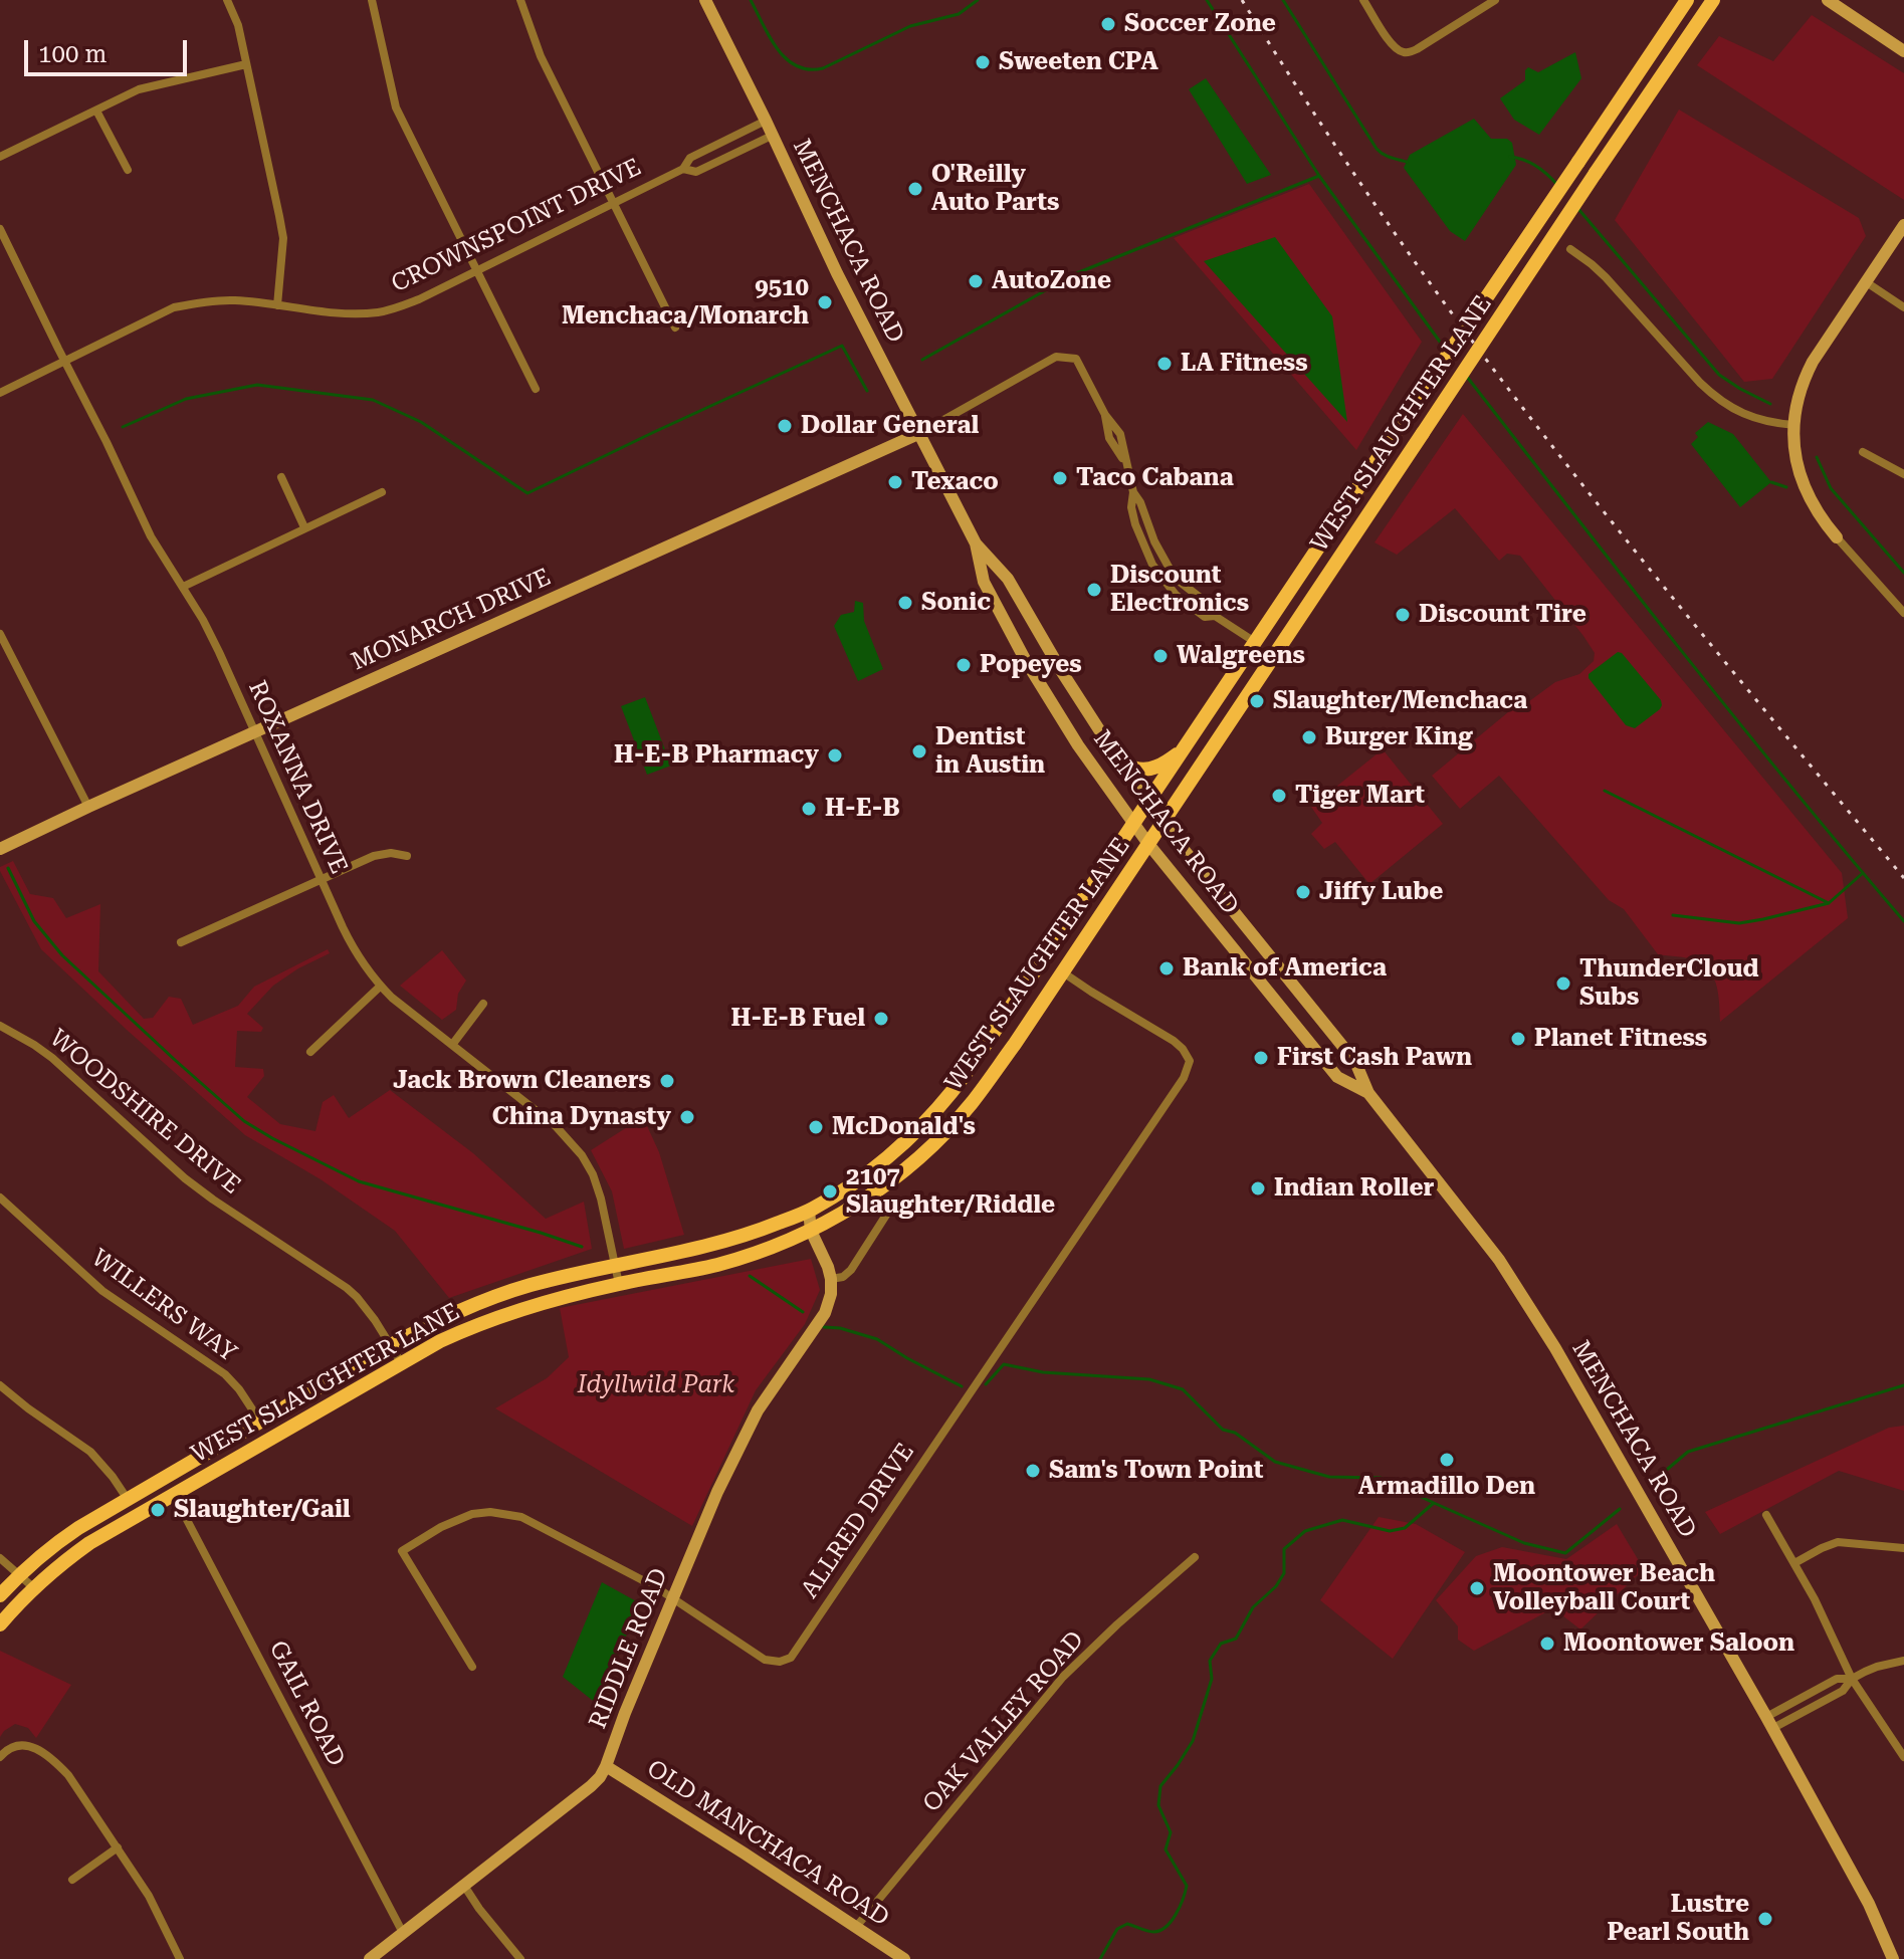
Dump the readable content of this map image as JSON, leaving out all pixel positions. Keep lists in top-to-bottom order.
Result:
{
  "streets": {
    "main road": [
      "MENCHACA ROAD",
      "WEST SLAUGHTER LANE",
      "MONARCH DRIVE",
      "RIDDLE ROAD",
      "OLD MANCHACA ROAD"
    ],
    "street": [
      "CROWNSPOINT DRIVE",
      "ROXANNA DRIVE",
      "WOODSHIRE DRIVE",
      "WILLERS WAY",
      "ALLRED DRIVE",
      "GAIL ROAD",
      "OAK VALLEY ROAD"
    ]
  },
  "crossings": [
    ["CROWNSPOINT DRIVE", "MENCHACA ROAD"],
    ["CROWNSPOINT DRIVE", "ROXANNA DRIVE"],
    ["MENCHACA ROAD", "WEST SLAUGHTER LANE"],
    ["MENCHACA ROAD", "MONARCH DRIVE"],
    ["WEST SLAUGHTER LANE", "ROXANNA DRIVE"],
    ["WEST SLAUGHTER LANE", "WOODSHIRE DRIVE"],
    ["WEST SLAUGHTER LANE", "WILLERS WAY"],
    ["WEST SLAUGHTER LANE", "ALLRED DRIVE"],
    ["WEST SLAUGHTER LANE", "GAIL ROAD"],
    ["MONARCH DRIVE", "ROXANNA DRIVE"],
    ["ALLRED DRIVE", "RIDDLE ROAD"],
    ["RIDDLE ROAD", "GAIL ROAD"],
    ["RIDDLE ROAD", "OLD MANCHACA ROAD"],
    ["OAK VALLEY ROAD", "OLD MANCHACA ROAD"]
  ],
  "parks": ["Idyllwild Park"],
  "places": [
    "Soccer Zone",
    "Sweeten CPA",
    "O'Reilly Auto Parts",
    "AutoZone",
    "9510 Menchaca/Monarch",
    "LA Fitness",
    "Dollar General",
    "Taco Cabana",
    "Texaco",
    "Discount Electronics",
    "Sonic",
    "Discount Tire",
    "Walgreens",
    "Popeyes",
    "Slaughter/Menchaca",
    "Burger King",
    "Dentist in Austin",
    "H-E-B Pharmacy",
    "Tiger Mart",
    "H-E-B",
    "Jiffy Lube",
    "Bank of America",
    "ThunderCloud Subs",
    "H-E-B Fuel",
    "Planet Fitness",
    "First Cash Pawn",
    "Jack Brown Cleaners",
    "China Dynasty",
    "McDonald's",
    "Indian Roller",
    "2107 Slaughter/Riddle",
    "Armadillo Den",
    "Sam's Town Point",
    "Slaughter/Gail",
    "Moontower Beach Volleyball Court",
    "Moontower Saloon",
    "Lustre Pearl South"
  ],
  "scale_bar": "100 m"
}
